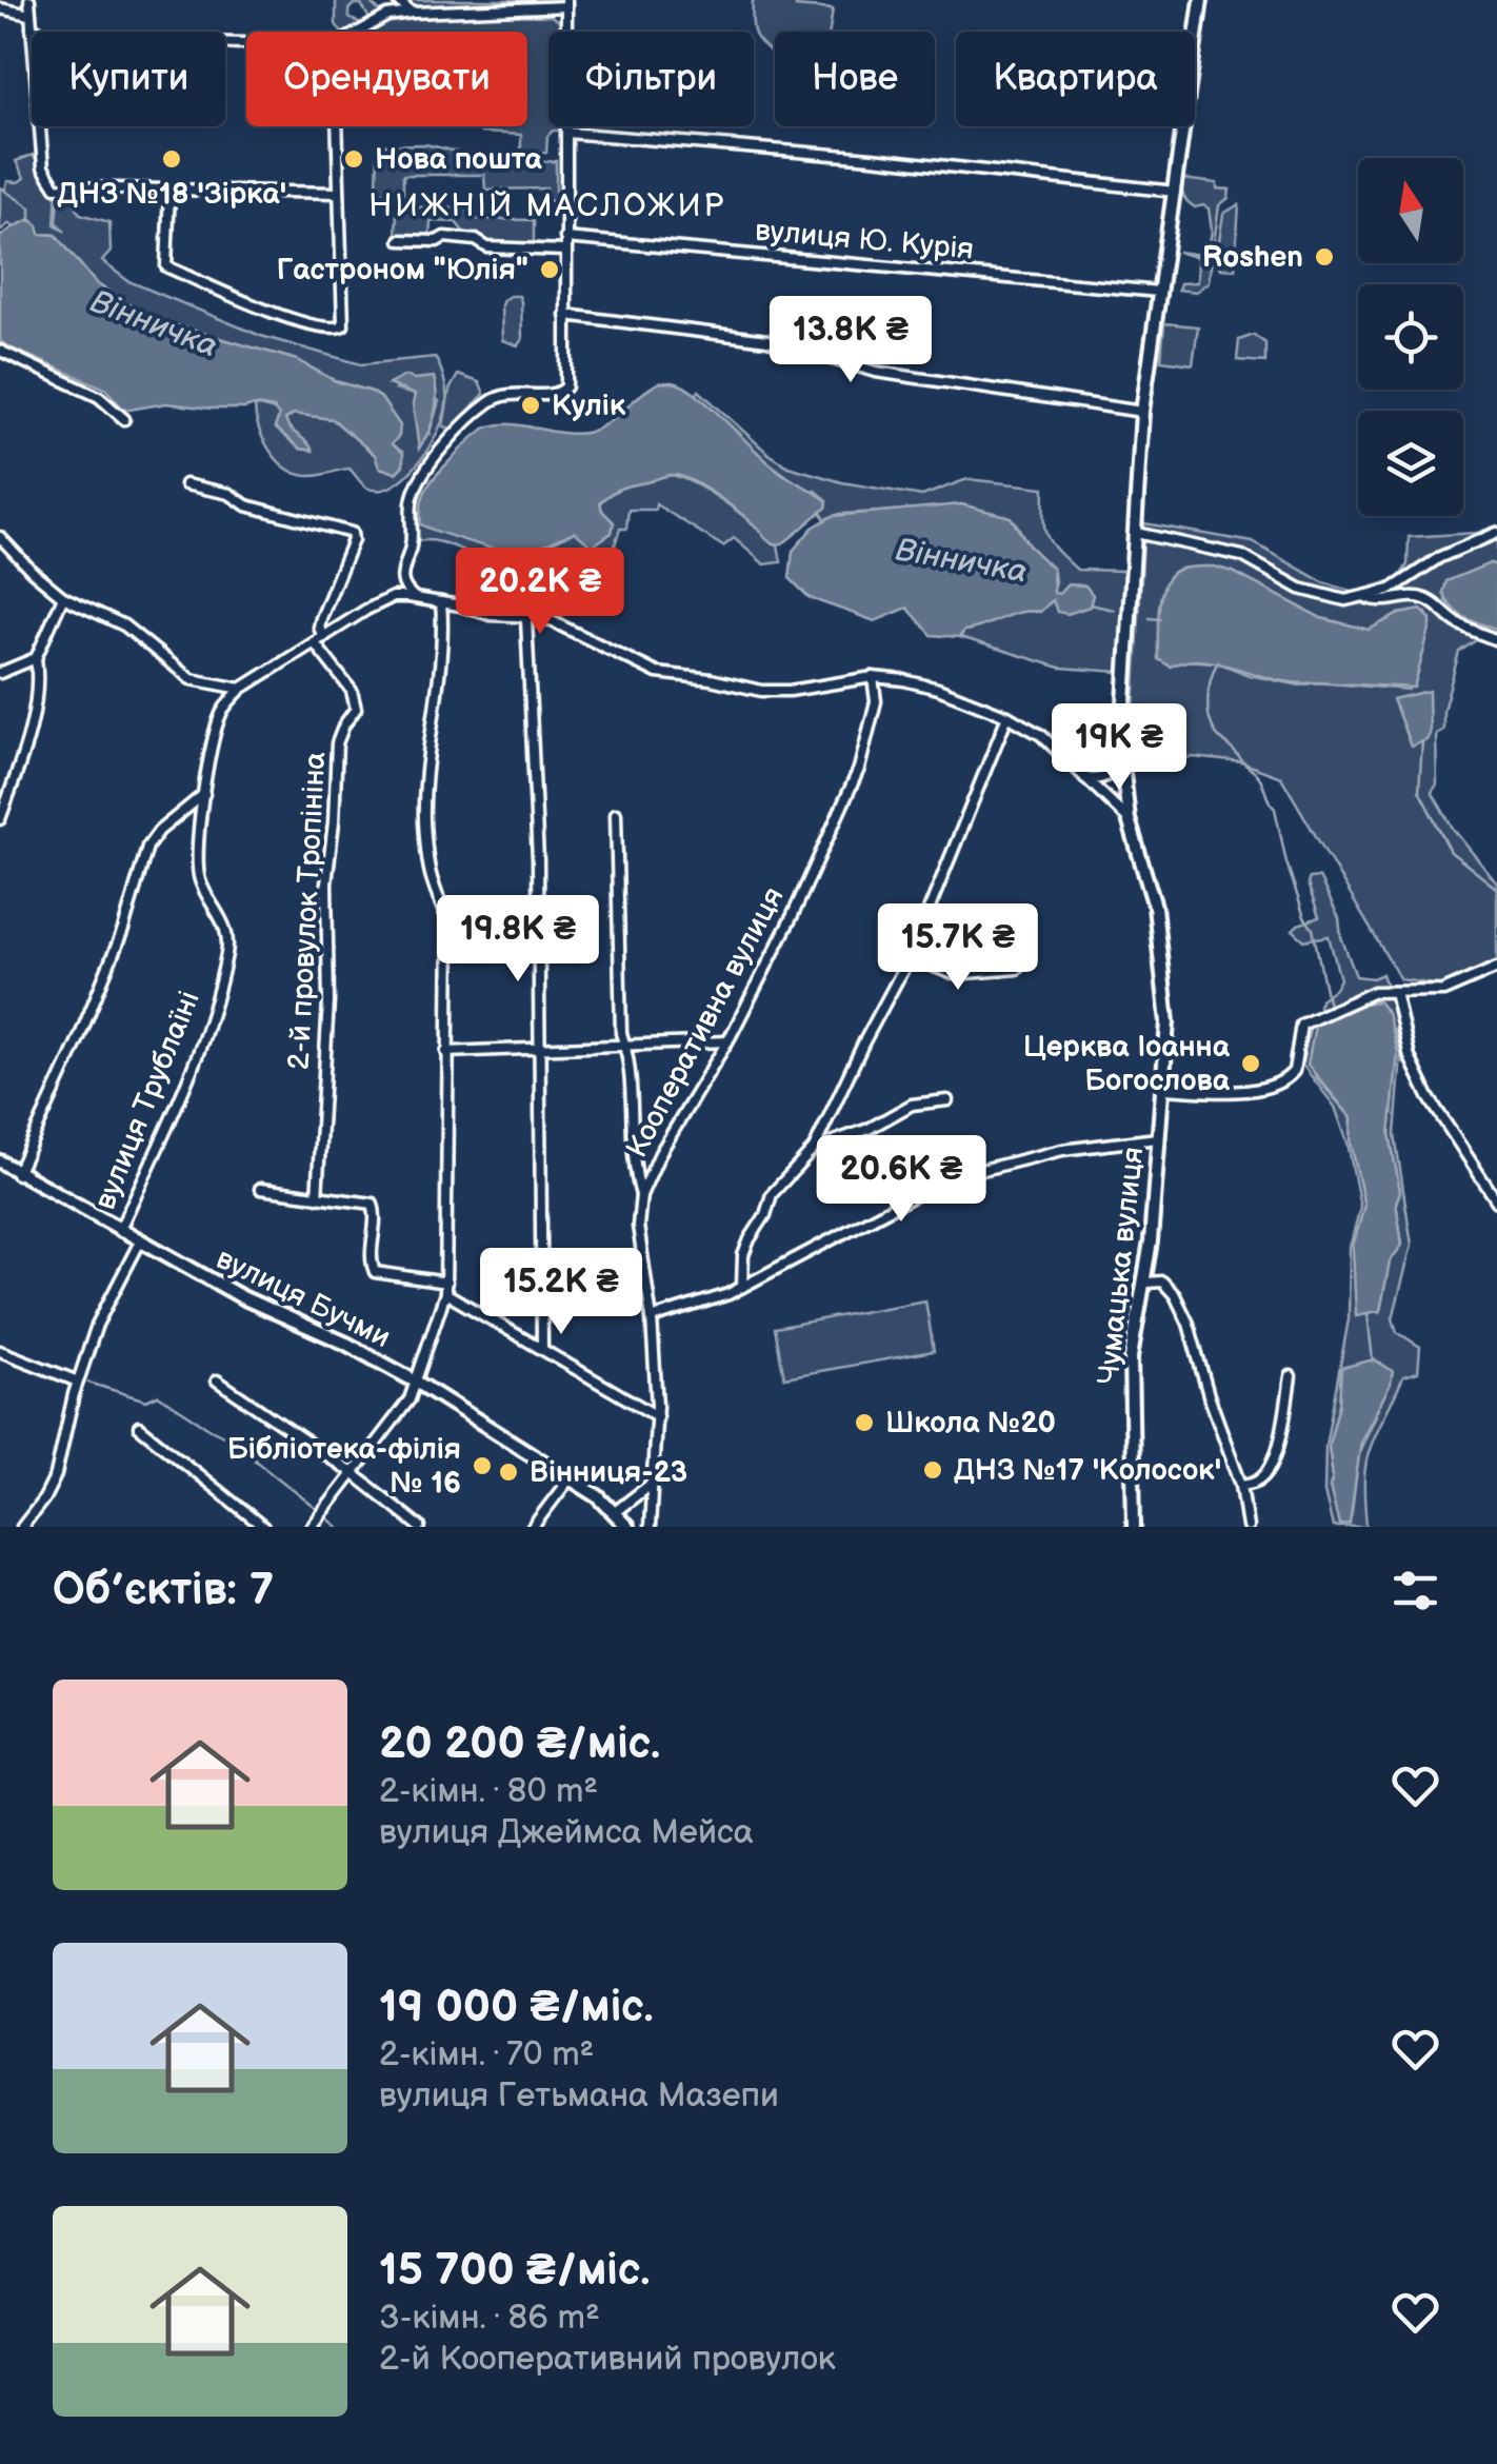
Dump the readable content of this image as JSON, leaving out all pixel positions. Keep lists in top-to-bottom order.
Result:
{
  "streets": {
    "street": [
      "вулиця Ю. Курія",
      "2-й провулок Тропініна",
      "Кооперативна вулиця",
      "вулиця Трублаїні",
      "Чумацька вулиця",
      "вулиця Бучми"
    ]
  },
  "crossings": [
    ["вулиця Ю. Курія", "Чумацька вулиця"],
    ["вулиця Трублаїні", "вулиця Бучми"]
  ],
  "districts": ["НИЖНІЙ МАСЛОЖИР"],
  "water": ["Вінничка"],
  "places": [
    "ДНЗ №18 'Зірка'",
    "Нова пошта",
    "Roshen",
    "Гастроном \"Юлія\"",
    "Кулік",
    "Церква Іоанна Богослова",
    "Школа №20",
    "Бібліотека-філія № 16",
    "ДНЗ №17 'Колосок'",
    "Вінниця-23"
  ],
  "north": "top",
  "page": {
    "chip": [
      "Купити",
      "Орендувати",
      "Фільтри",
      "Нове",
      "Квартира"
    ],
    "price": [
      "13.8K ₴",
      "20.2K ₴",
      "19K ₴",
      "19.8K ₴",
      "15.7K ₴",
      "20.6K ₴",
      "15.2K ₴"
    ],
    "heading": "Об’єктів: 7",
    "list": [
      {
        "name": "20 200 ₴/міс.",
        "note": "2-кімн. · 80 m² · вулиця Джеймса Мейса"
      },
      {
        "name": "19 000 ₴/міс.",
        "note": "2-кімн. · 70 m² · вулиця Гетьмана Мазепи"
      },
      {
        "name": "15 700 ₴/міс.",
        "note": "3-кімн. · 86 m² · 2-й Кооперативний провулок"
      }
    ]
  }
}
